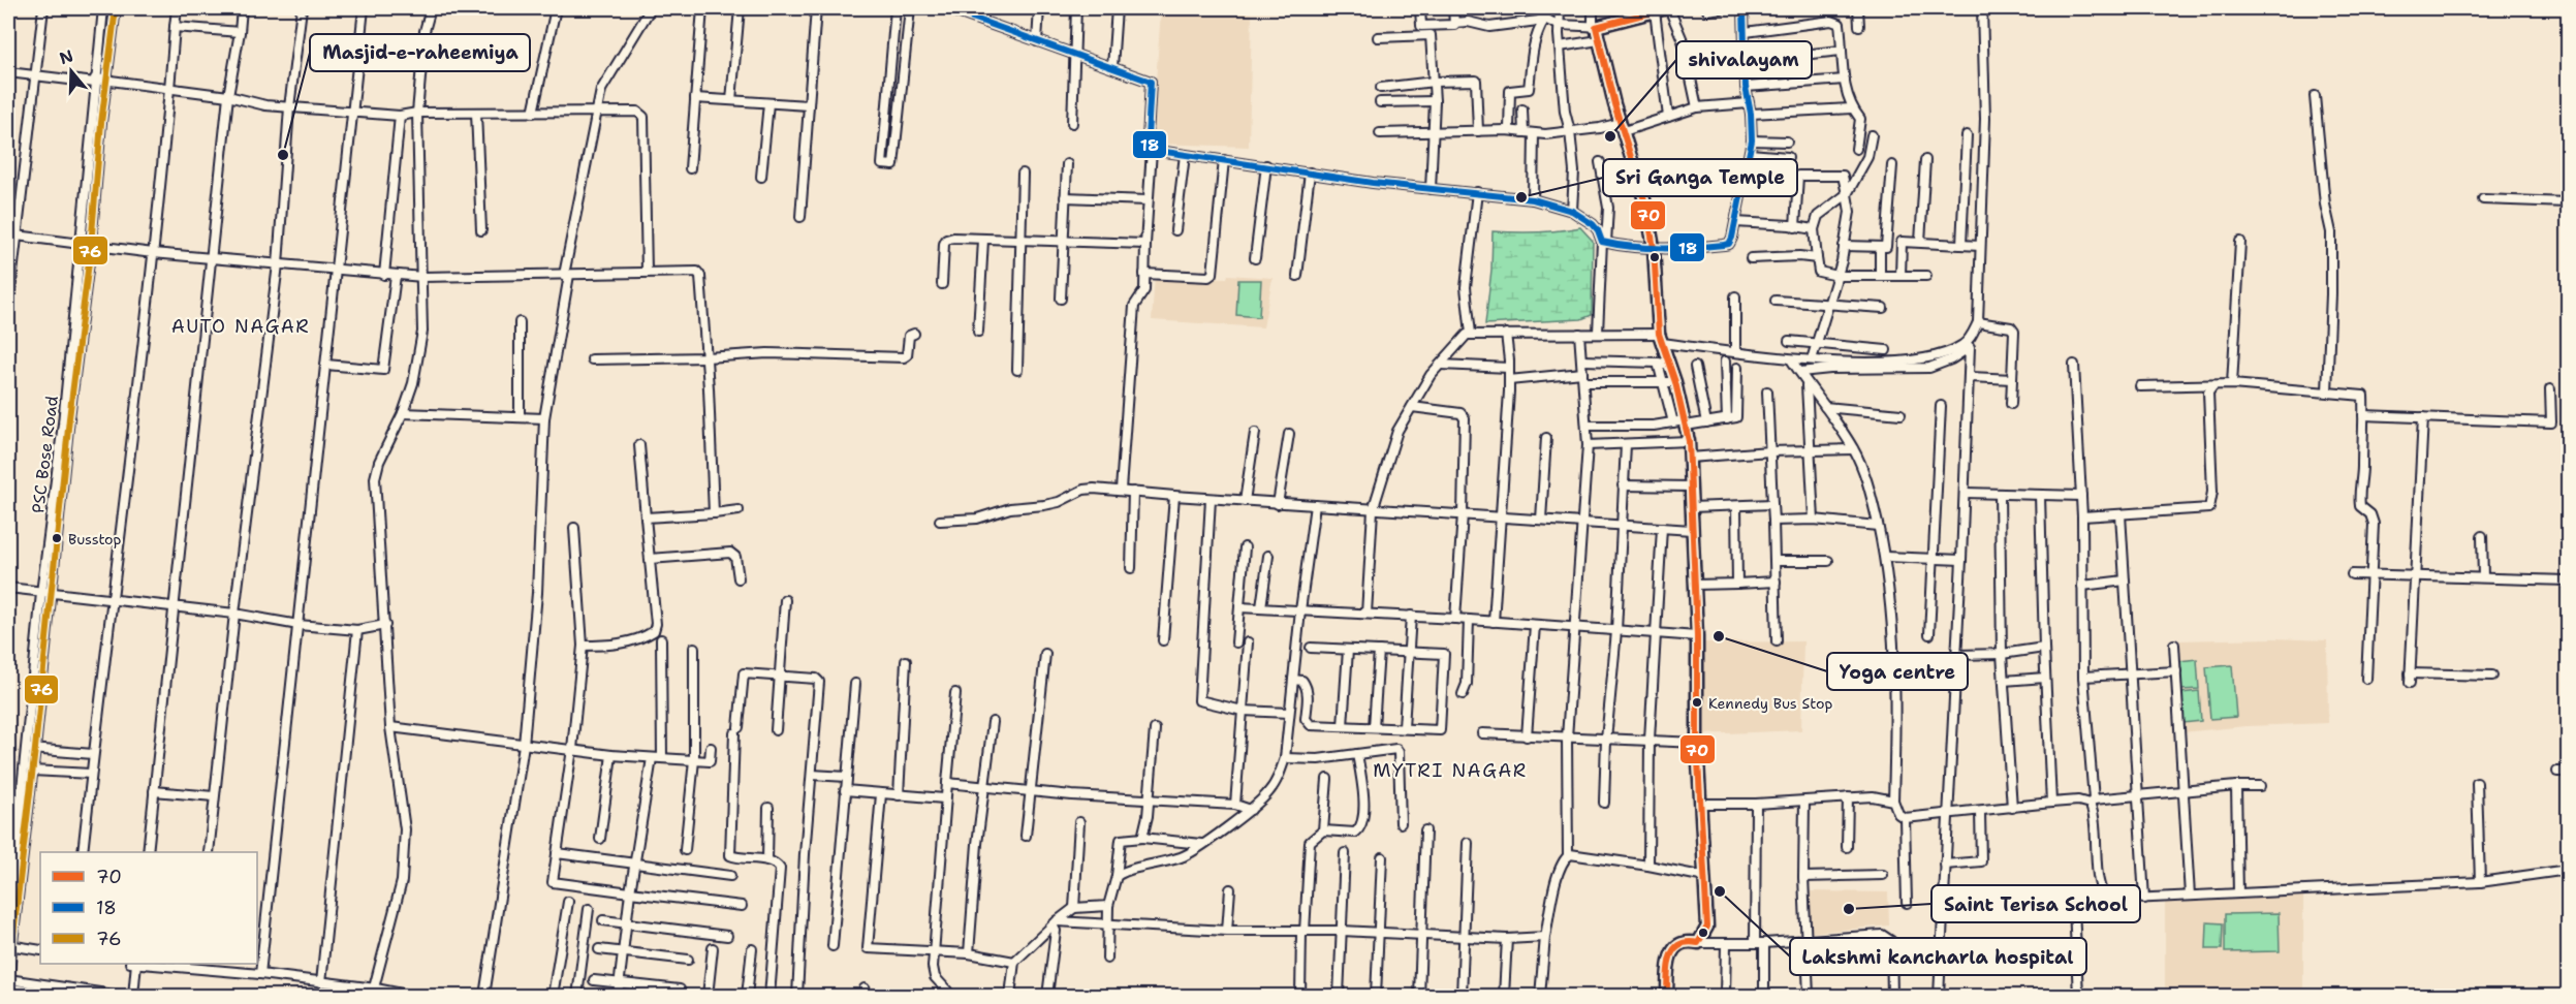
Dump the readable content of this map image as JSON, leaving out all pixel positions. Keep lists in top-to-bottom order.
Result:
{
  "streets": {
    "street": ["PSC Bose Road"]
  },
  "districts": ["AUTO NAGAR", "MYTRI NAGAR"],
  "places": [
    "shivalayam",
    "Masjid-e-raheemiya",
    "Sri Ganga Temple",
    "Busstop",
    "Yoga centre",
    "Kennedy Bus Stop",
    "Lakshmi kancharla hospital",
    "Saint Terisa School"
  ],
  "lines": ["transit line 70", "transit line 18", "transit line 76"],
  "legend": ["70", "18", "76"],
  "north": "top"
}
